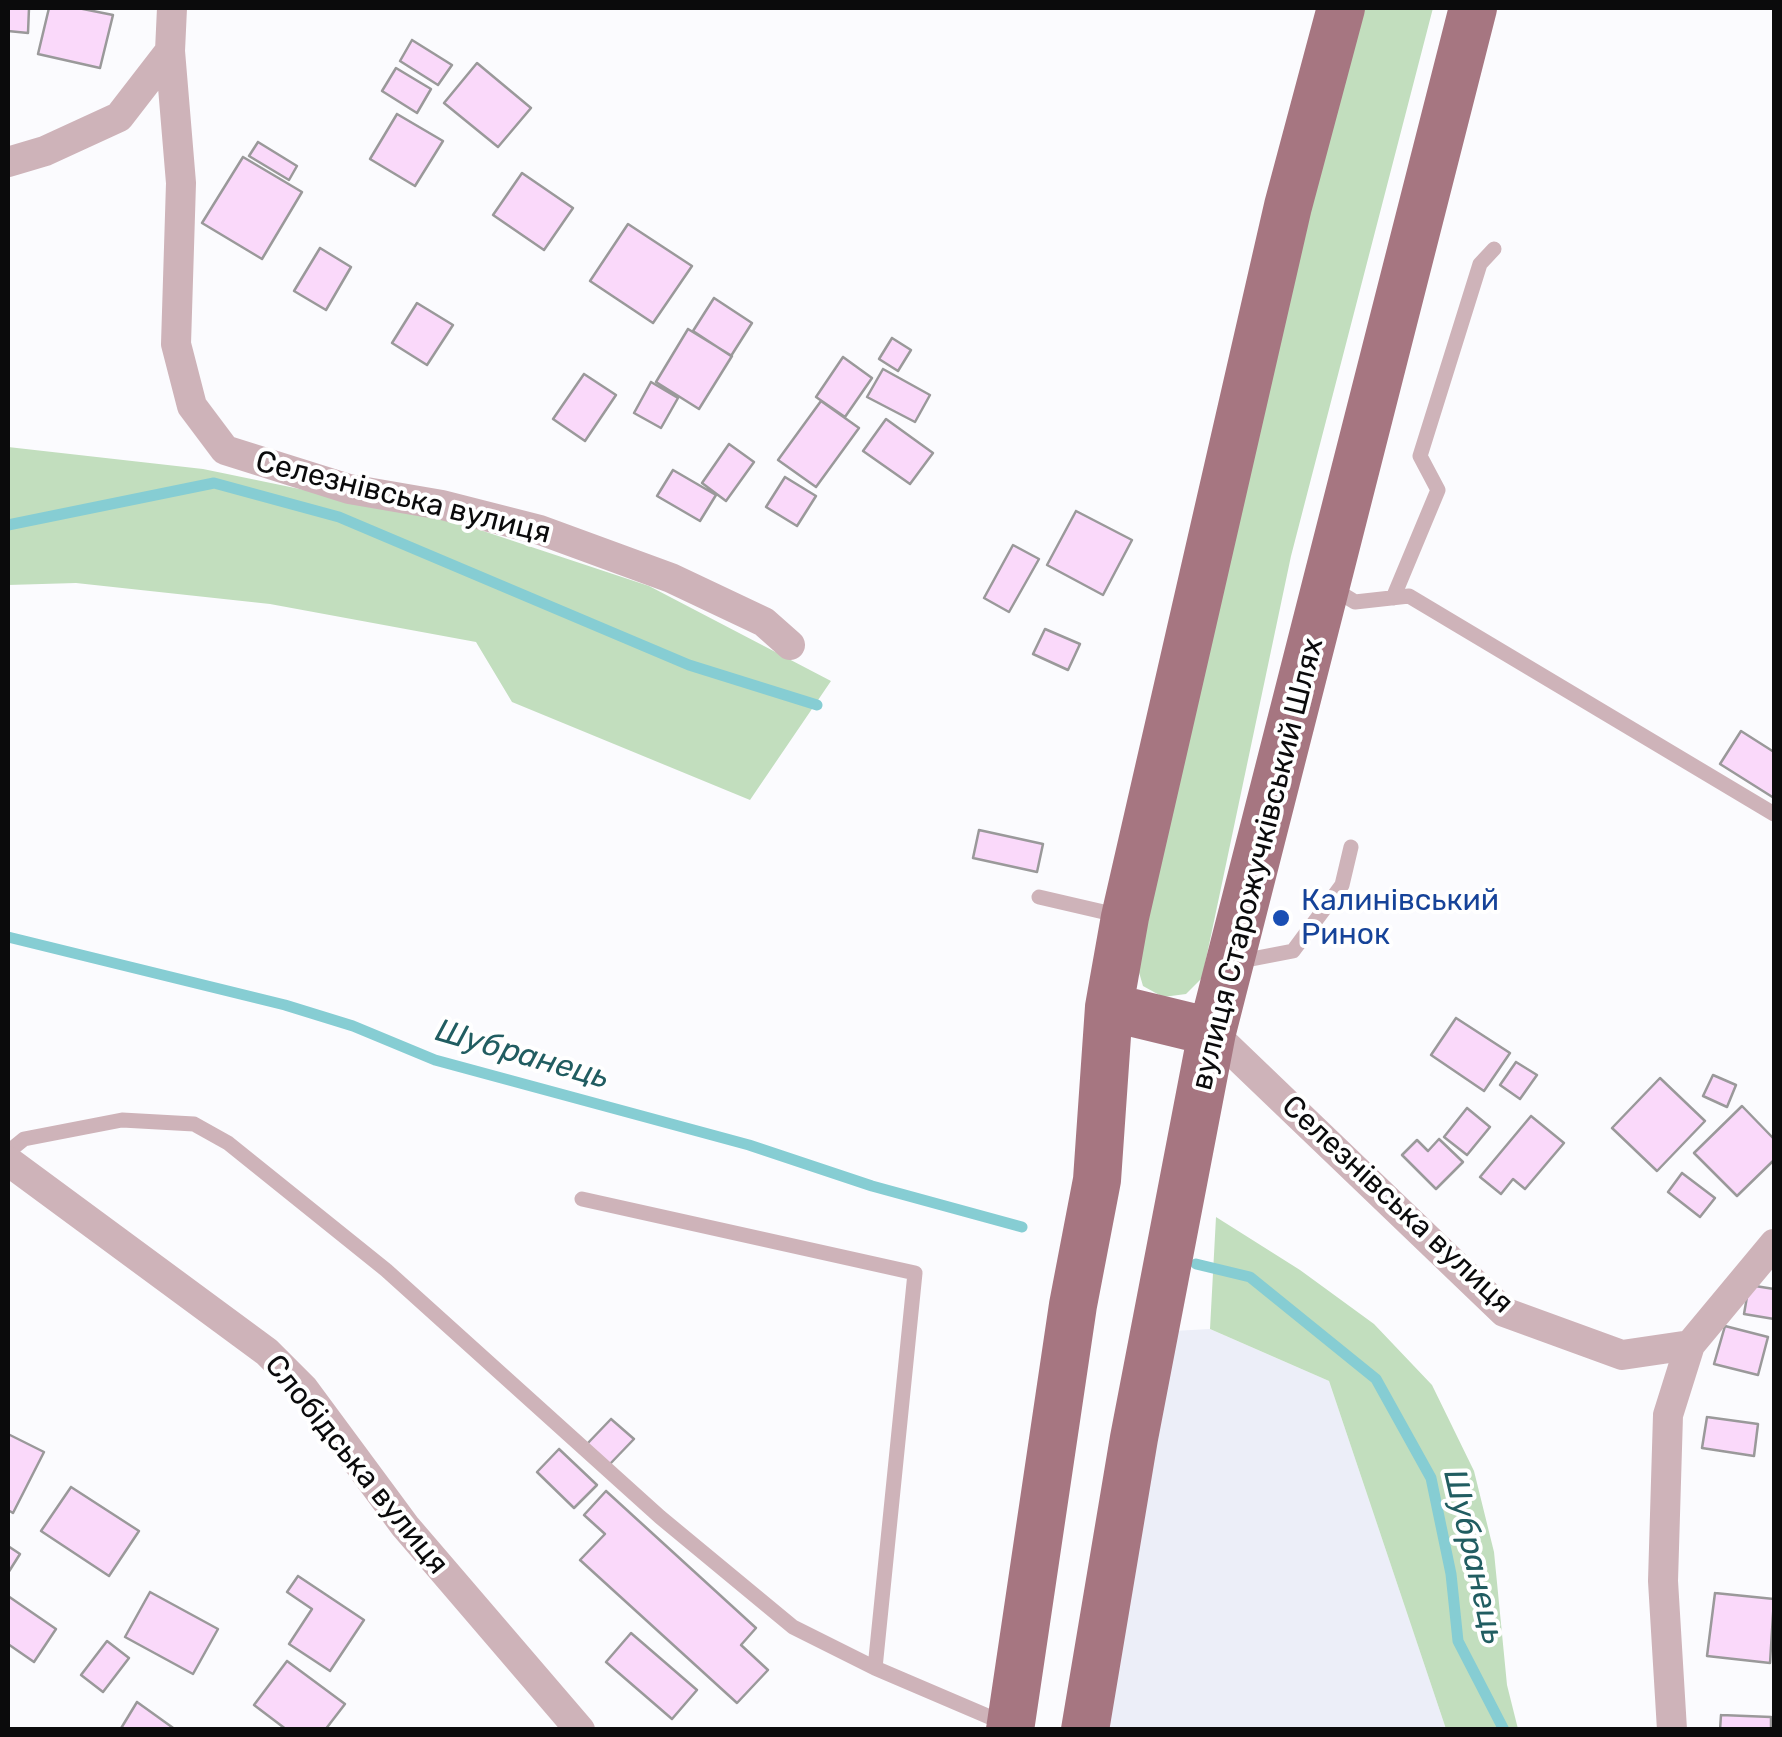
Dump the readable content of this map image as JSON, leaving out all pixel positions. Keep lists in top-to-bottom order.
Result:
{
  "streets": {
    "main road": ["вулиця Старожучківський Шлях"],
    "street": ["Селезнівська вулиця", "Слобідська вулиця"]
  },
  "crossings": [
    ["Селезнівська вулиця", "вулиця Старожучківський Шлях"]
  ],
  "water": ["Шубранець"],
  "places": ["Калинівський Ринок"]
}
